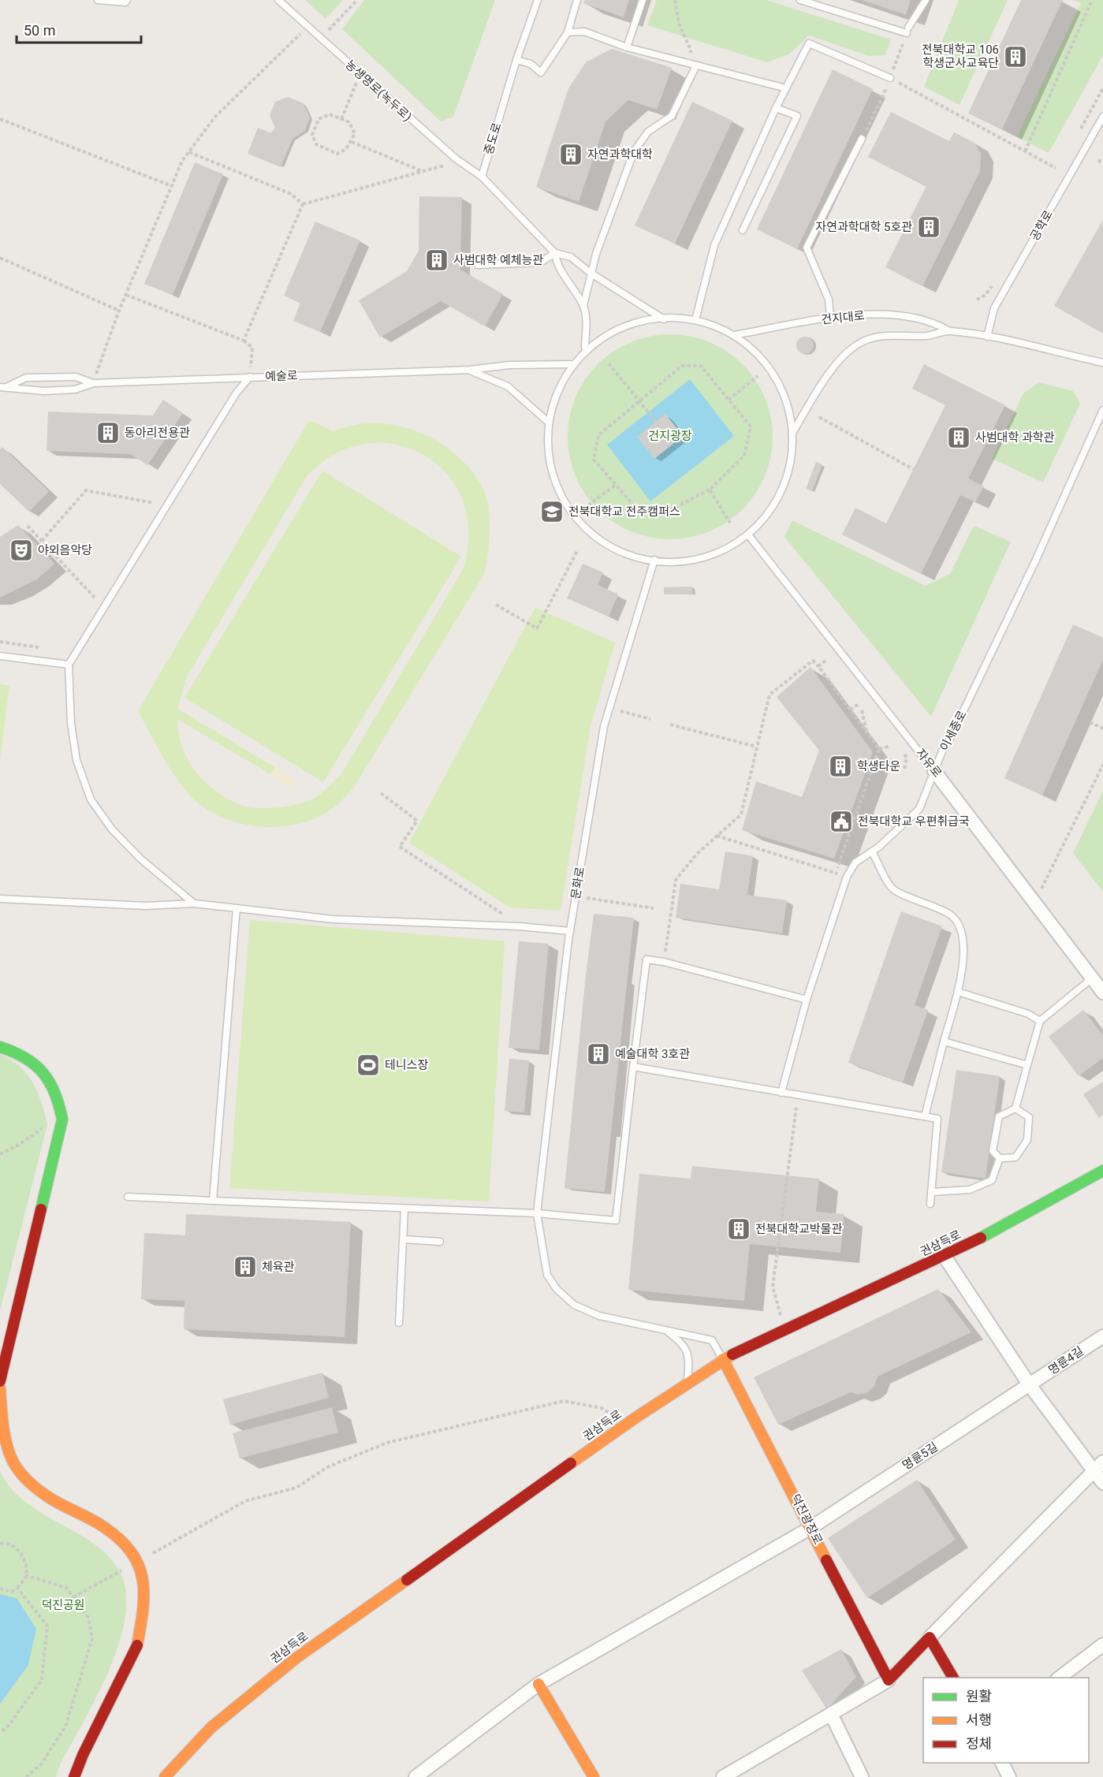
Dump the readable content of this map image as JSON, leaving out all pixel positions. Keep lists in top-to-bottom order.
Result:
{
  "streets": {
    "street": [
      "자유로",
      "권삼득로",
      "명륜4길",
      "명륜5길",
      "덕진광장로"
    ],
    "lane": [
      "농생명로(녹두로)",
      "중도로",
      "공학로",
      "건지대로",
      "예술로",
      "이세종로",
      "문화로"
    ]
  },
  "crossings": [
    ["농생명로(녹두로)", "중도로"],
    ["공학로", "건지대로"],
    ["이세종로", "자유로"],
    ["문화로", "권삼득로"],
    ["문화로", "덕진광장로"],
    ["권삼득로", "덕진광장로"],
    ["명륜4길", "명륜5길"],
    ["명륜5길", "덕진광장로"]
  ],
  "parks": ["건지광장", "덕진공원"],
  "places": {
    "building": [
      "전북대학교 106 학생군사교육단",
      "자연과학대학",
      "자연과학대학 5호관",
      "사범대학 예체능관",
      "동아리전용관",
      "사범대학 과학관",
      "학생타운",
      "예술대학 3호관",
      "전북대학교박물관",
      "체육관"
    ],
    "school or university": ["전북대학교 전주캠퍼스"],
    "theatre": ["야외음악당"],
    "public building": ["전북대학교 우편취급국"],
    "sports": ["테니스장"]
  },
  "legend": ["원활", "서행", "정체"],
  "scale_bar": "50 m"
}
